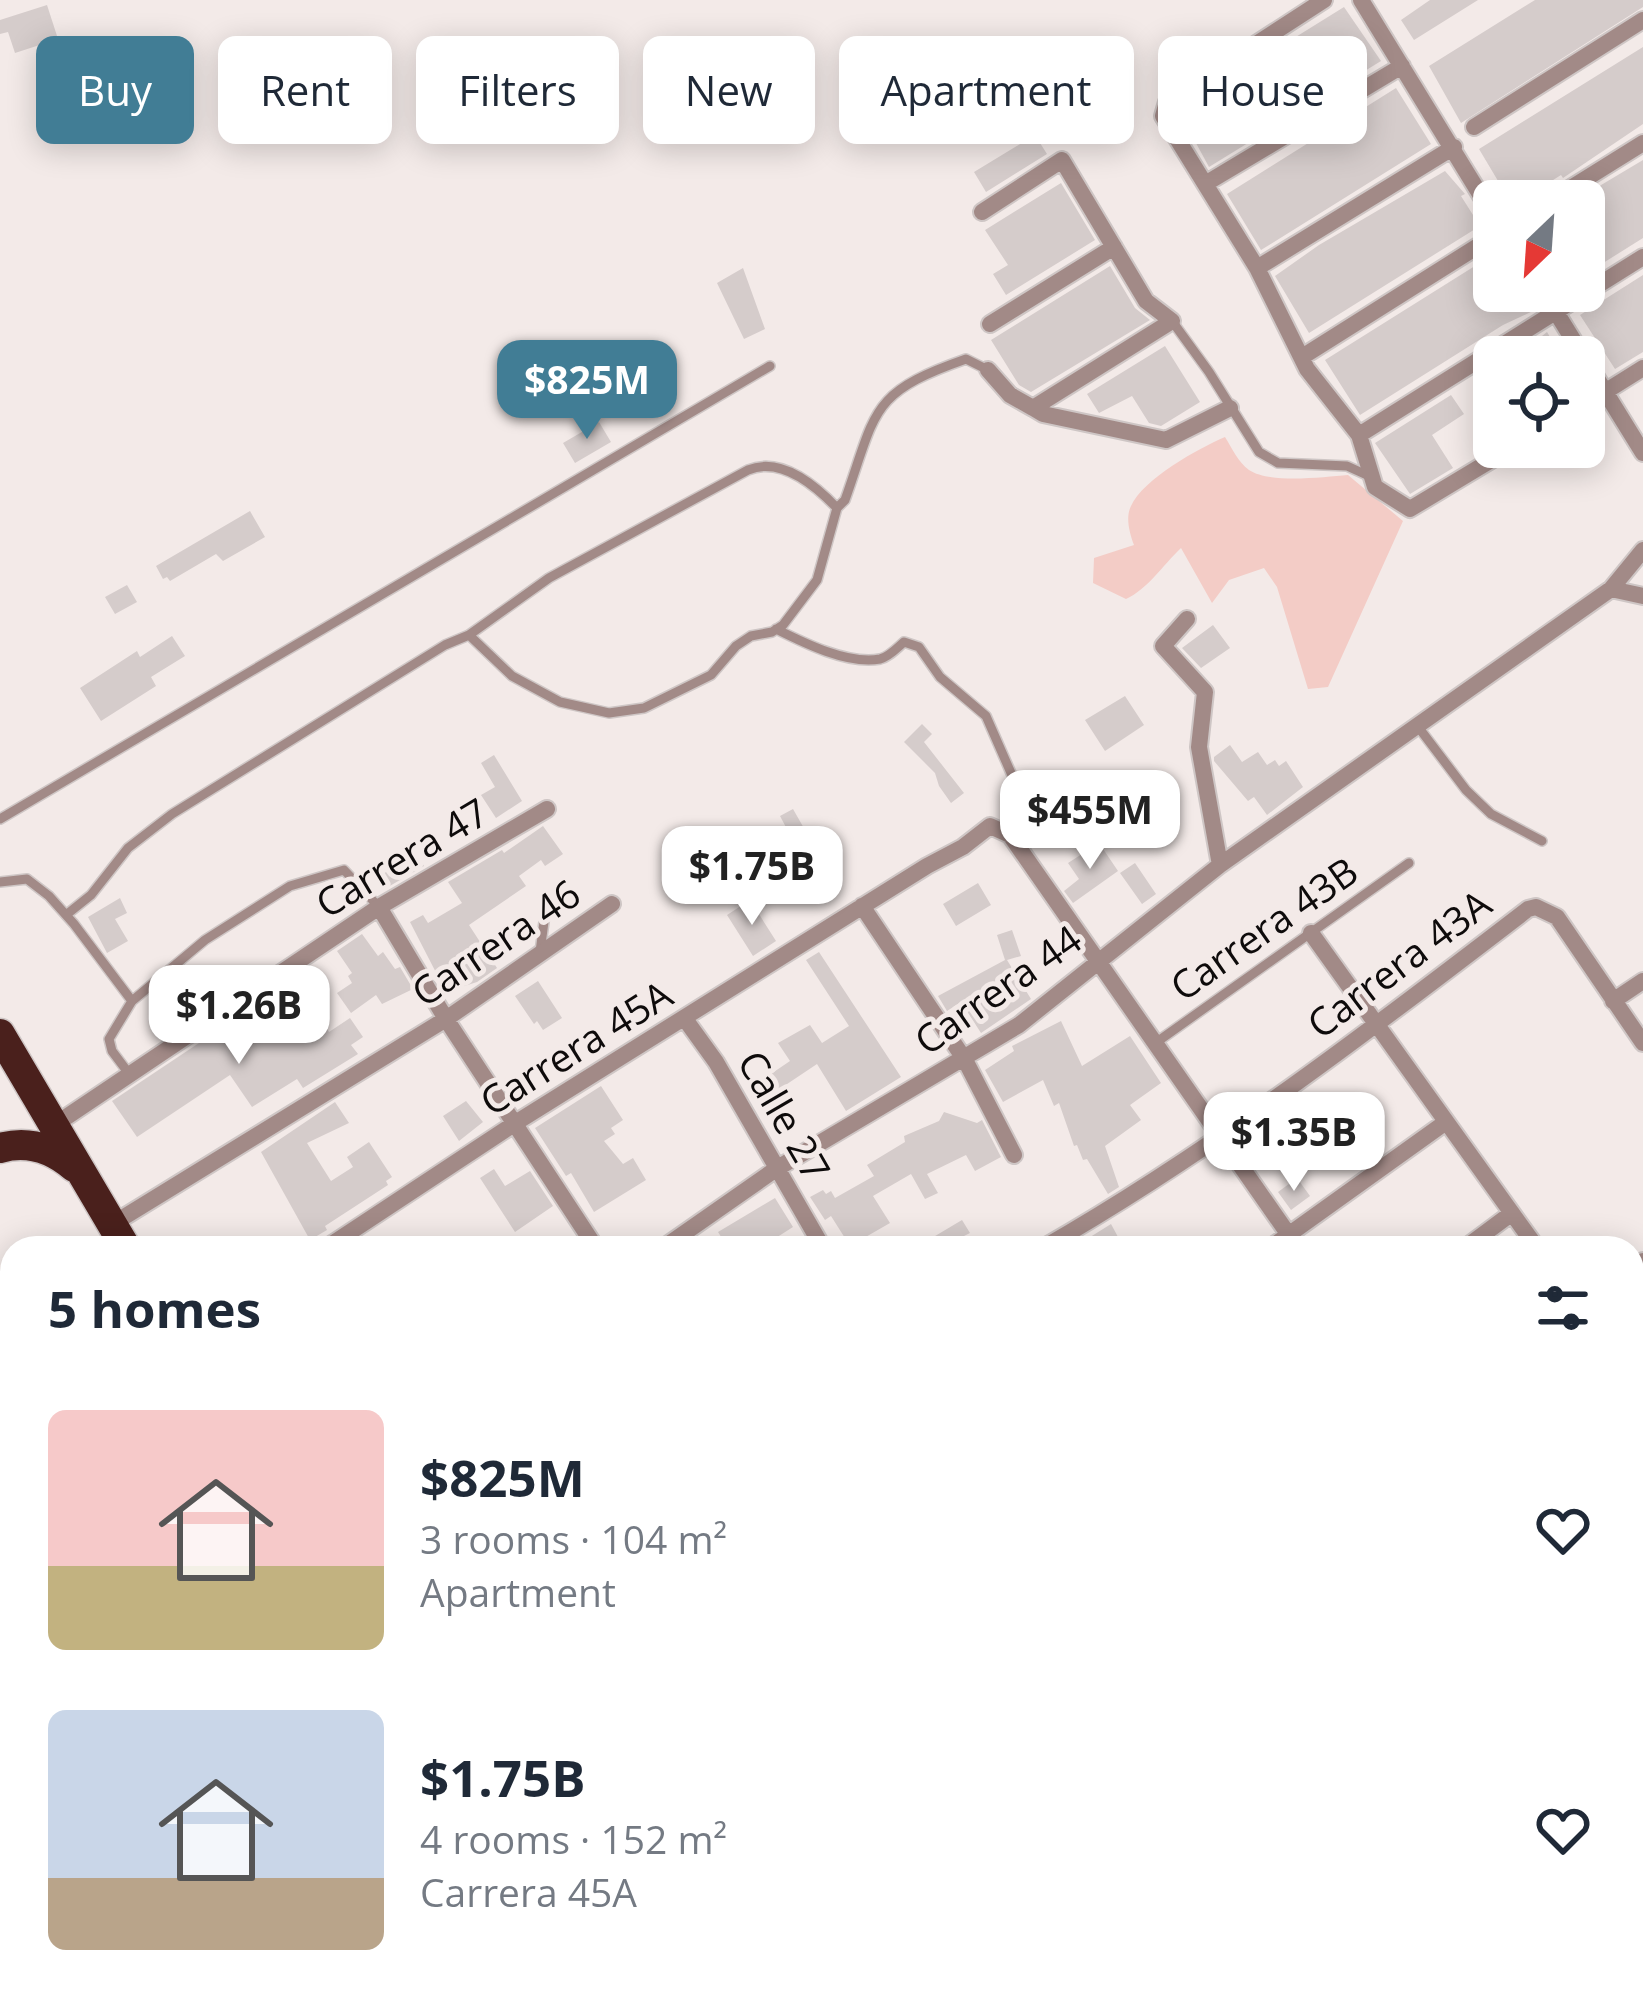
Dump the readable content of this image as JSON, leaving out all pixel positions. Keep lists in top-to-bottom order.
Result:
{
  "streets": {
    "street": [
      "Carrera 47",
      "Carrera 46",
      "Carrera 43A",
      "Carrera 44",
      "Carrera 45A",
      "Calle 27"
    ],
    "lane": ["Carrera 43B"]
  },
  "crossings": [
    ["Carrera 44", "Calle 27"],
    ["Carrera 45A", "Calle 27"]
  ],
  "north": "bottom left",
  "page": {
    "chip": [
      "Buy",
      "Rent",
      "Filters",
      "New",
      "Apartment",
      "House"
    ],
    "price": [
      "$825M",
      "$455M",
      "$1.75B",
      "$1.26B",
      "$1.35B"
    ],
    "heading": "5 homes",
    "list": [
      {
        "name": "$825M",
        "note": "3 rooms · 104 m² · Apartment"
      },
      {
        "name": "$1.75B",
        "note": "4 rooms · 152 m² · Carrera 45A"
      }
    ]
  }
}
